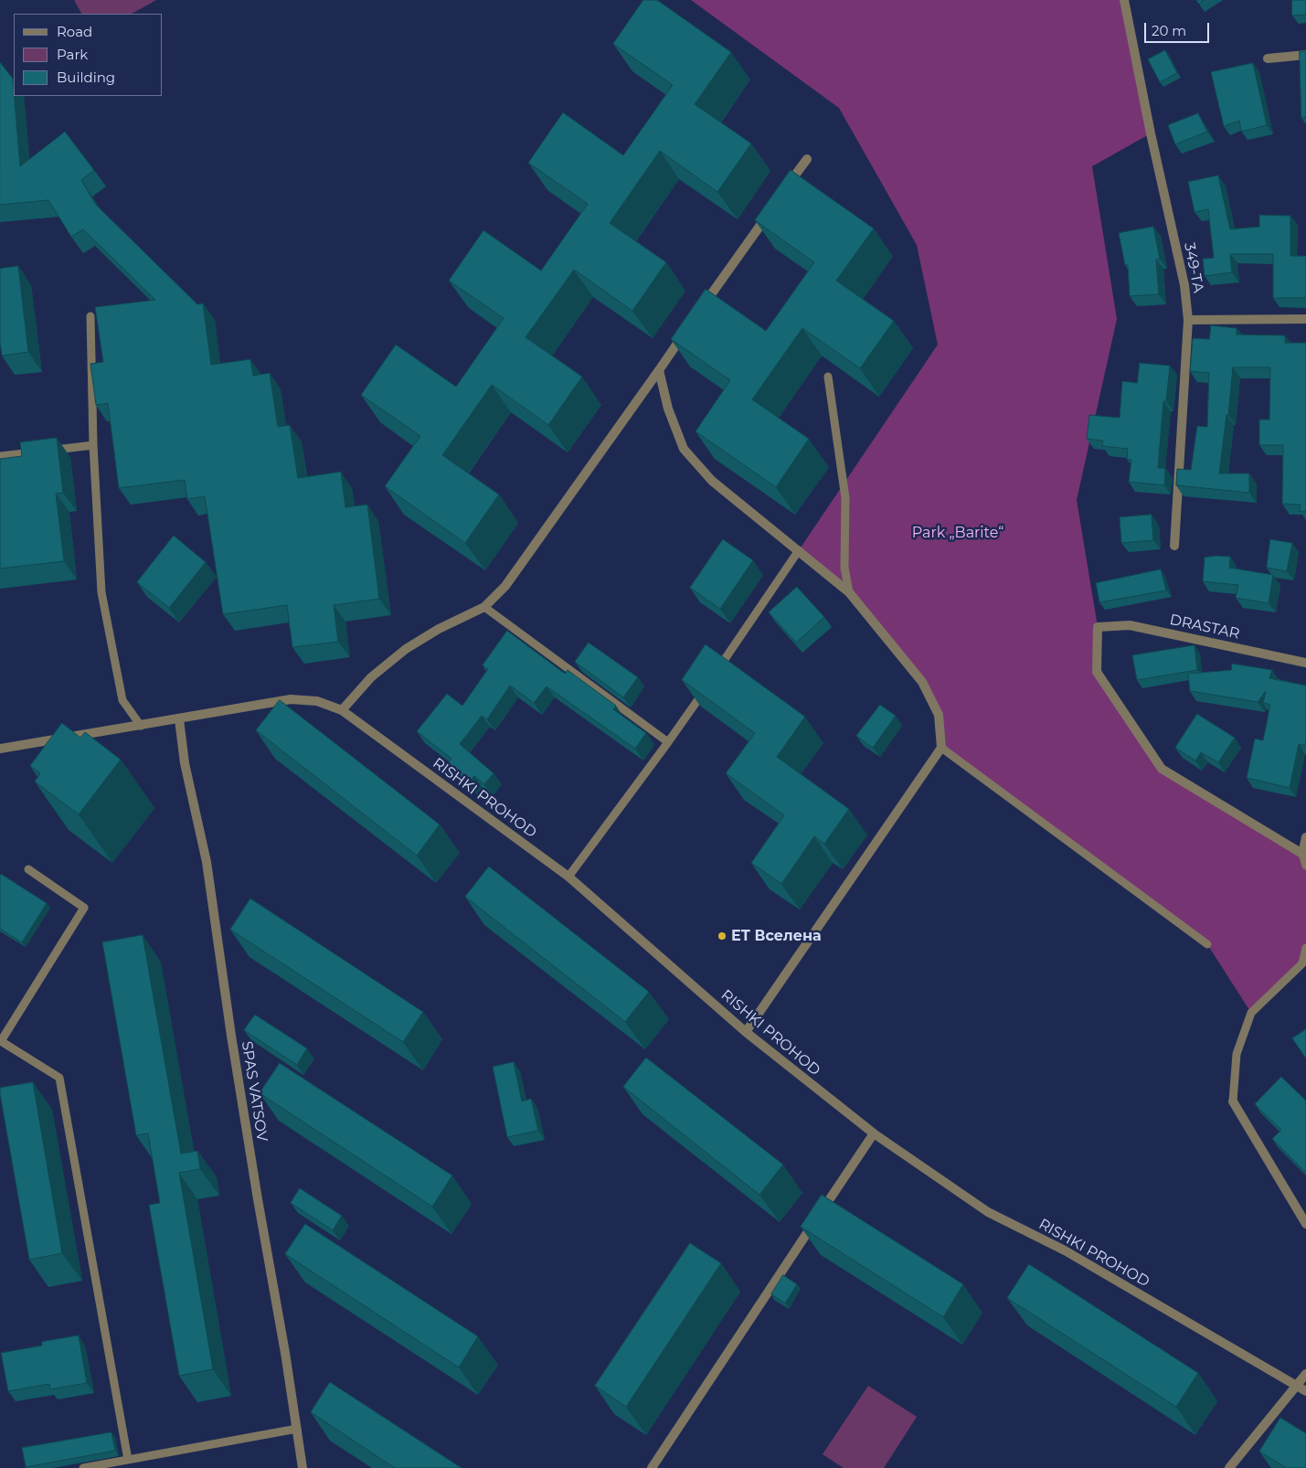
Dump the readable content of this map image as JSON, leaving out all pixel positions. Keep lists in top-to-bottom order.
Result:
{
  "streets": {
    "street": [
      "349-ТА",
      "DRASTAR",
      "RISHKI PROHOD",
      "SPAS VATSOV"
    ]
  },
  "crossings": [
    ["RISHKI PROHOD", "SPAS VATSOV"]
  ],
  "parks": ["Park „Barite“"],
  "places": ["ЕТ Вселена"],
  "legend": ["Road", "Park", "Building"],
  "scale_bar": "20 m"
}
